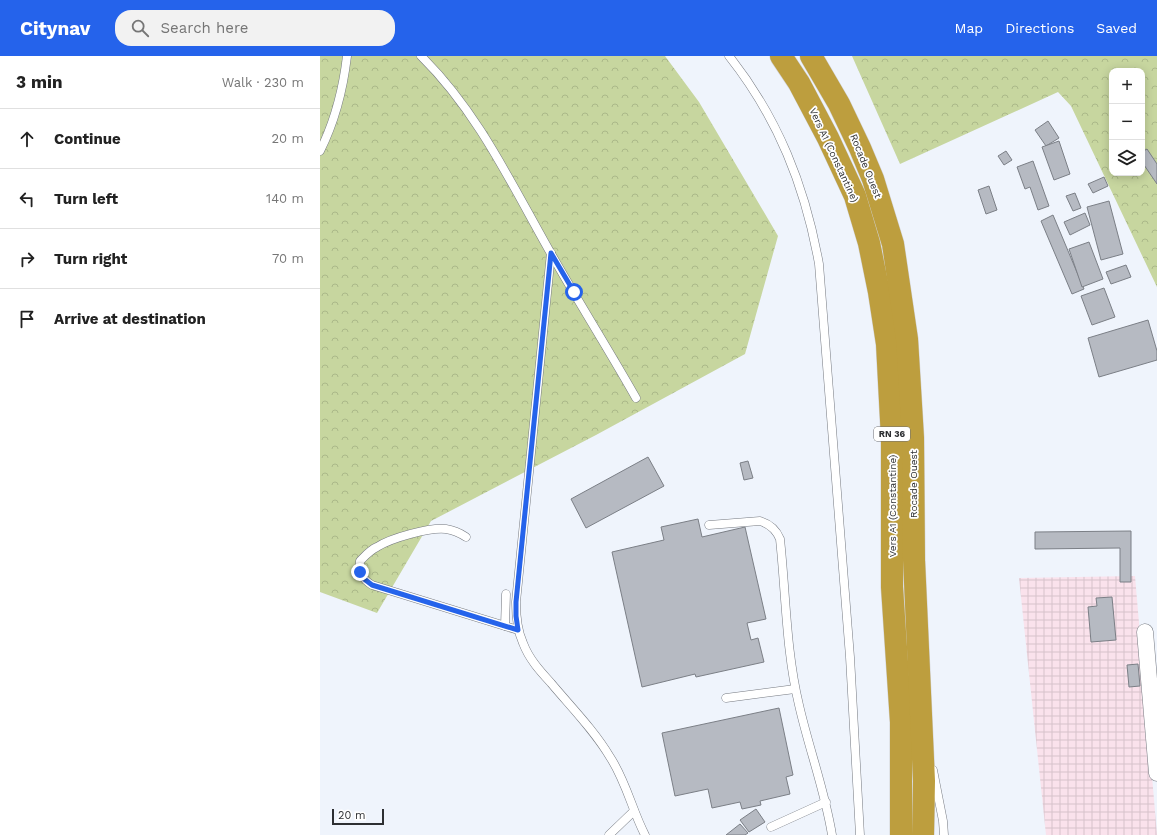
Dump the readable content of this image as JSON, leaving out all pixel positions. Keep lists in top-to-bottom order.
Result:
{
  "streets": {
    "highway": ["Vers A1 (Constantine)", "Rocade Ouest", "RN 36"]
  },
  "scale_bar": "20 m",
  "page": {
    "header": "Citynav",
    "search": "Search here",
    "nav": ["Map", "Directions", "Saved"],
    "heading": ["3 min", "Walk · 230 m"],
    "map_buttons": ["+", "−"],
    "list": [
      ["Continue", "20 m"],
      ["Turn left", "140 m"],
      ["Turn right", "70 m"],
      "Arrive at destination"
    ],
    "scale": "20 m"
  }
}
